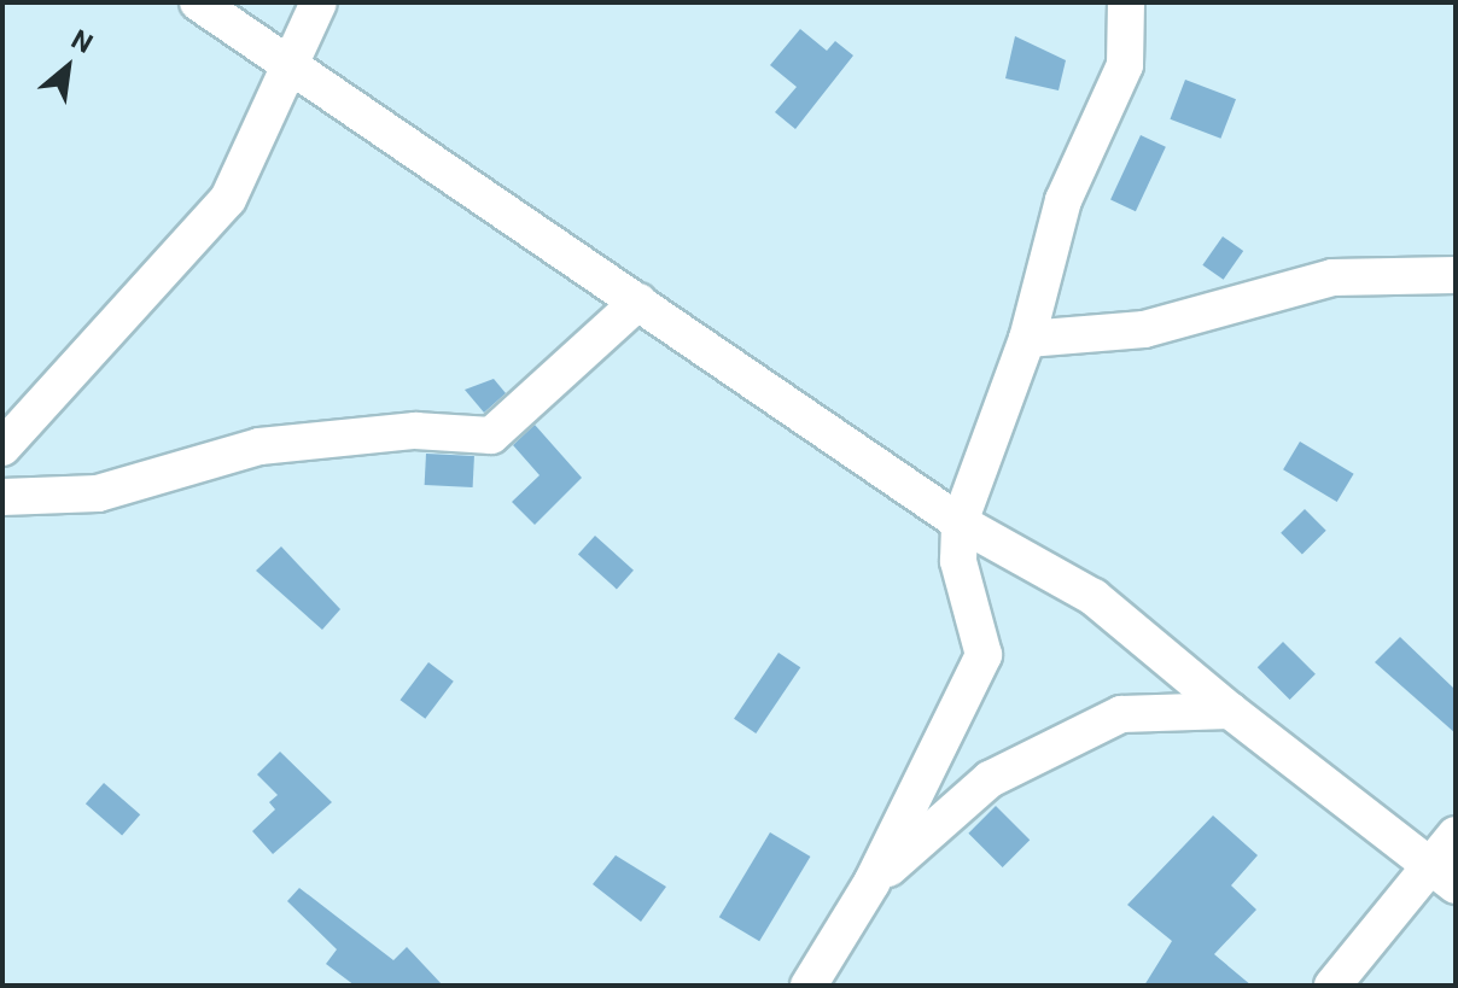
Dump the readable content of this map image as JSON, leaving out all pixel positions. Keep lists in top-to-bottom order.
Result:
{
  "north": "top right"
}
